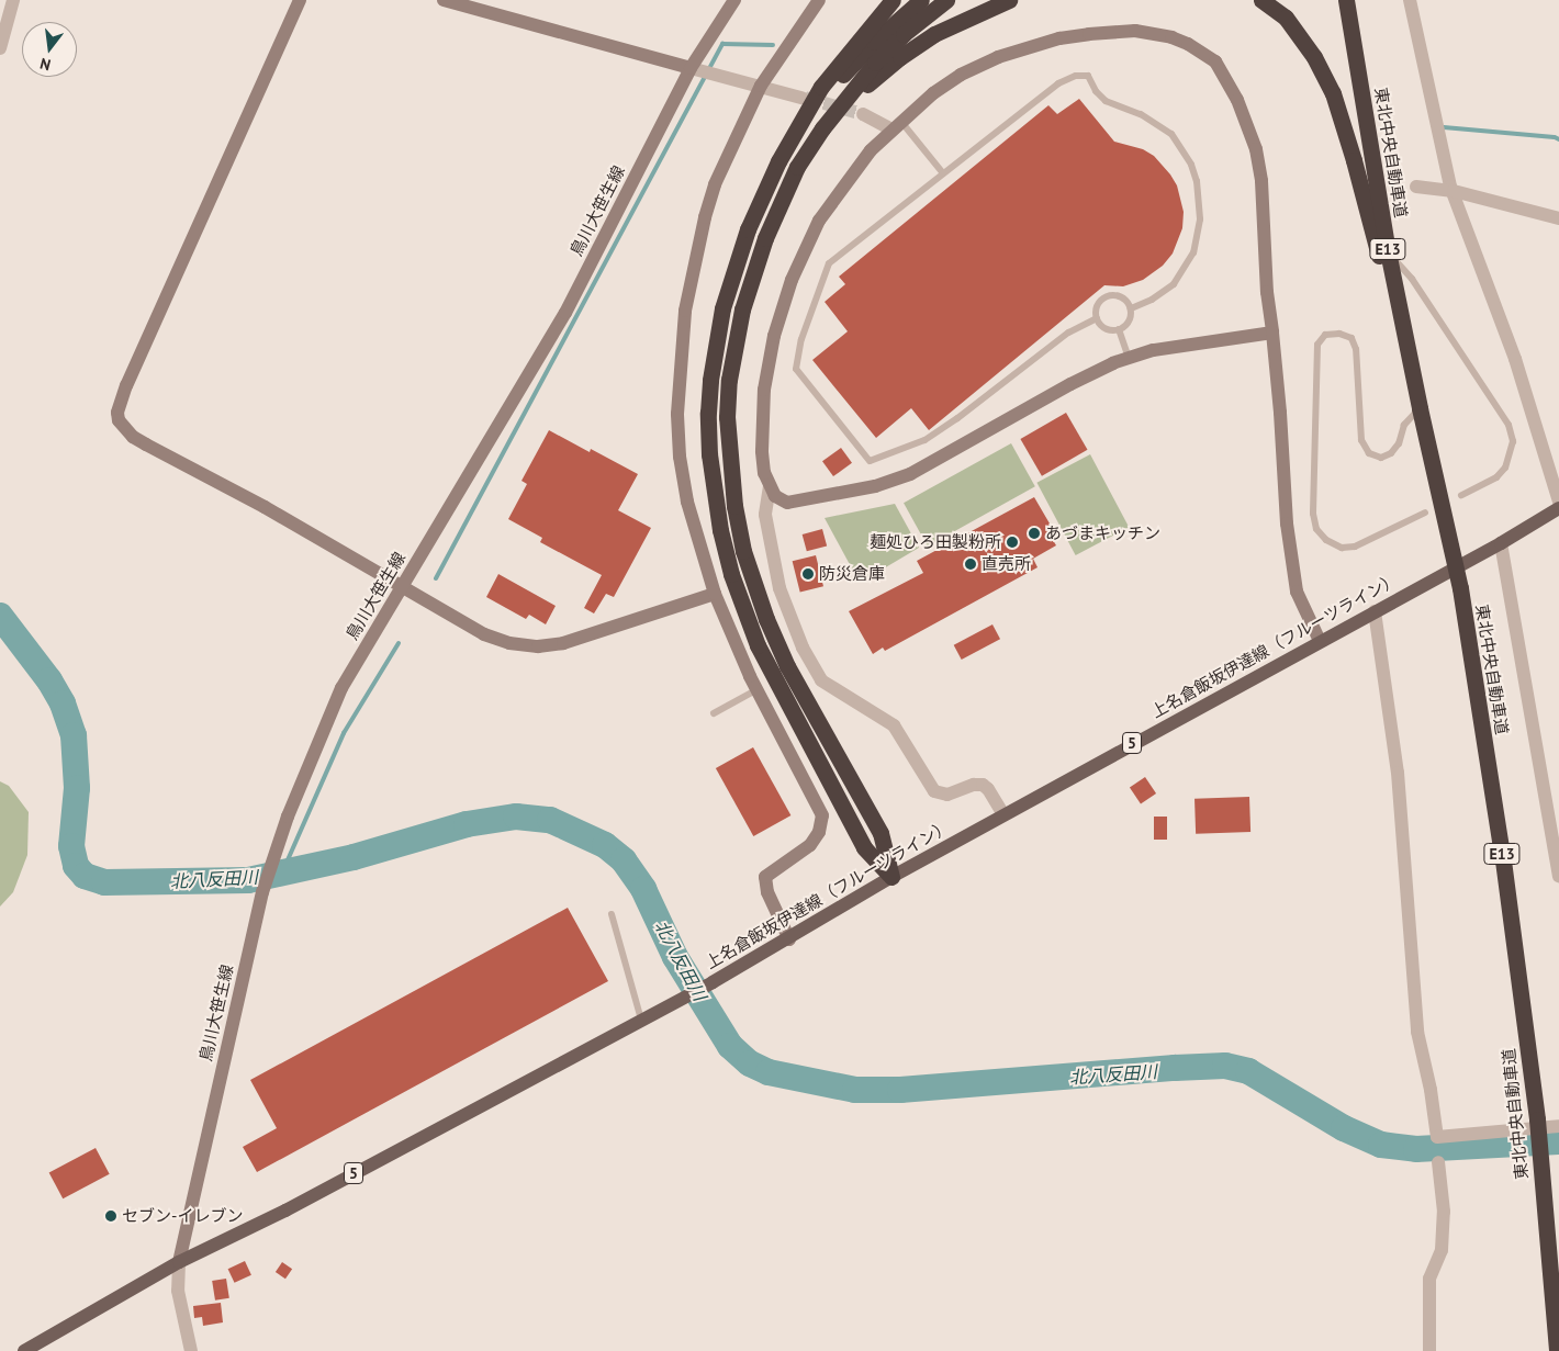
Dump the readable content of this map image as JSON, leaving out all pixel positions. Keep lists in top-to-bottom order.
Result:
{
  "streets": {
    "highway": ["東北中央自動車道", "E13"],
    "main road": ["上名倉飯坂伊達線（フルーツライン）", "5"],
    "street": ["鳥川大笹生線"]
  },
  "crossings": [
    ["鳥川大笹生線", "上名倉飯坂伊達線（フルーツライン）"]
  ],
  "water": ["北八反田川"],
  "places": [
    "あづまキッチン",
    "麺処ひろ田製粉所",
    "直売所",
    "防災倉庫",
    "セブン-イレブン"
  ],
  "north": "bottom"
}
